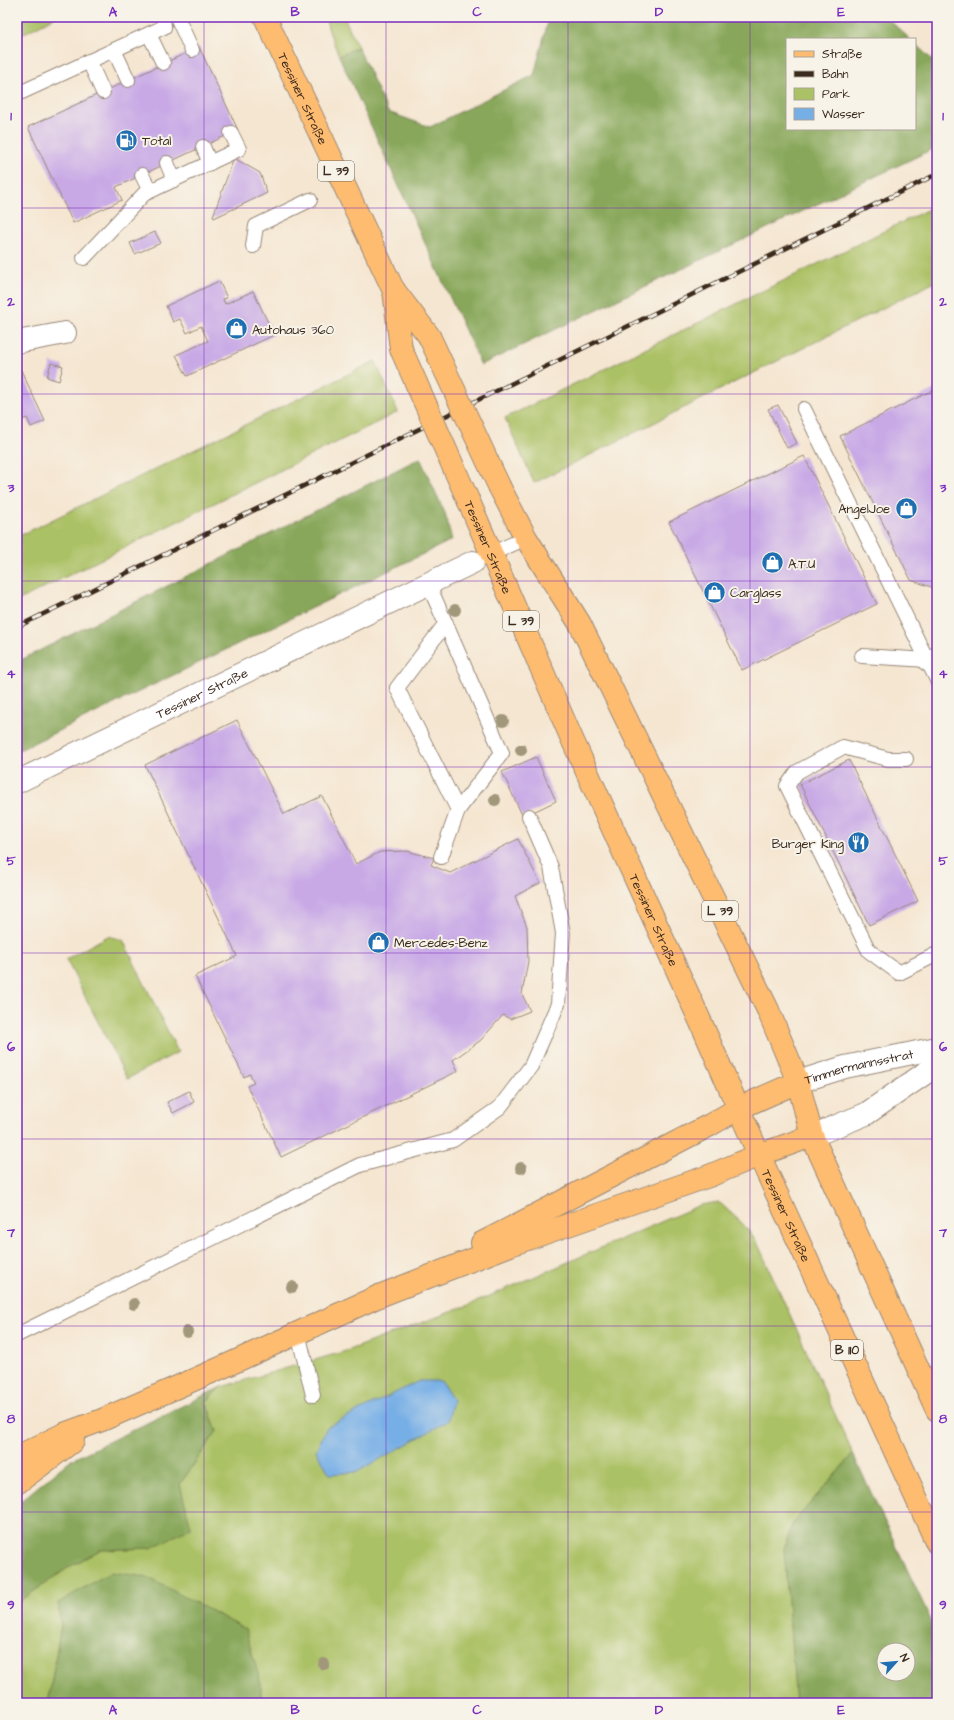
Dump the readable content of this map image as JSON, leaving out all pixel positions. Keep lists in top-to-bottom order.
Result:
{
  "streets": {
    "main road": [
      "Tessiner Straße",
      "L 39",
      "Timmermannsstrat",
      "B 110"
    ]
  },
  "crossings": [
    ["Tessiner Straße", "Timmermannsstrat"]
  ],
  "places": {
    "fuel station": ["Total"],
    "shop": [
      "Autohaus 360",
      "AngelJoe",
      "A.T.U",
      "Carglass",
      "Mercedes-Benz"
    ],
    "restaurant": ["Burger King"]
  },
  "legend": [
    "Straße",
    "Bahn",
    "Park",
    "Wasser"
  ],
  "north": "top right",
  "grid": {
    "columns": [
      "A",
      "B",
      "C",
      "D",
      "E"
    ],
    "rows": [
      "1",
      "2",
      "3",
      "4",
      "5",
      "6",
      "7",
      "8",
      "9"
    ]
  }
}
